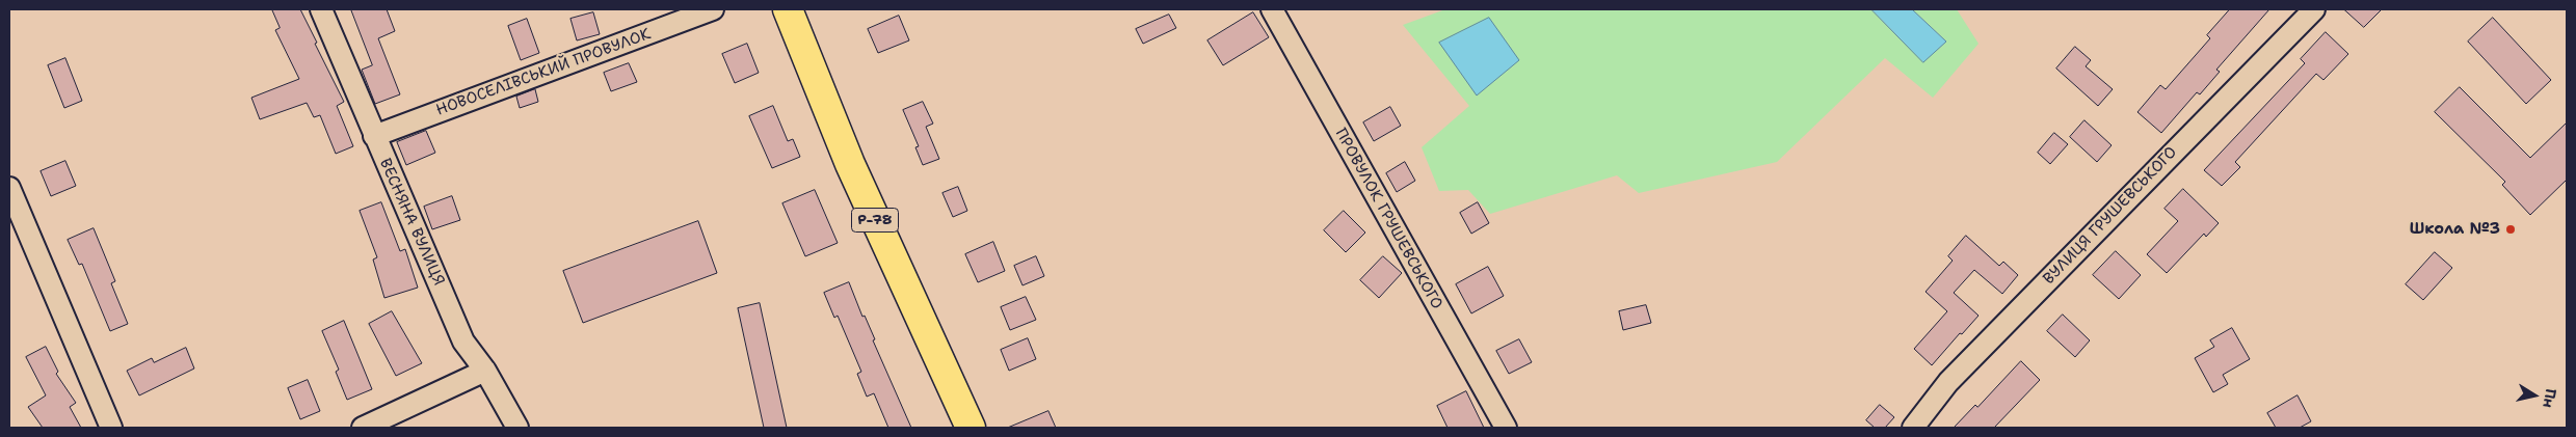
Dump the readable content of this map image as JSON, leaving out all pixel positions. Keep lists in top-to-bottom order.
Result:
{
  "streets": {
    "main road": ["Р-78"],
    "street": [
      "НОВОСЕЛІВСЬКИЙ ПРОВУЛОК",
      "ВУЛИЦЯ ГРУШЕВСЬКОГО",
      "ПРОВУЛОК ГРУШЕВСЬКОГО",
      "ВЕСНЯНА ВУЛИЦЯ"
    ]
  },
  "crossings": [
    ["НОВОСЕЛІВСЬКИЙ ПРОВУЛОК", "ВЕСНЯНА ВУЛИЦЯ"]
  ],
  "places": ["Школа №3"],
  "north": "right"
}
